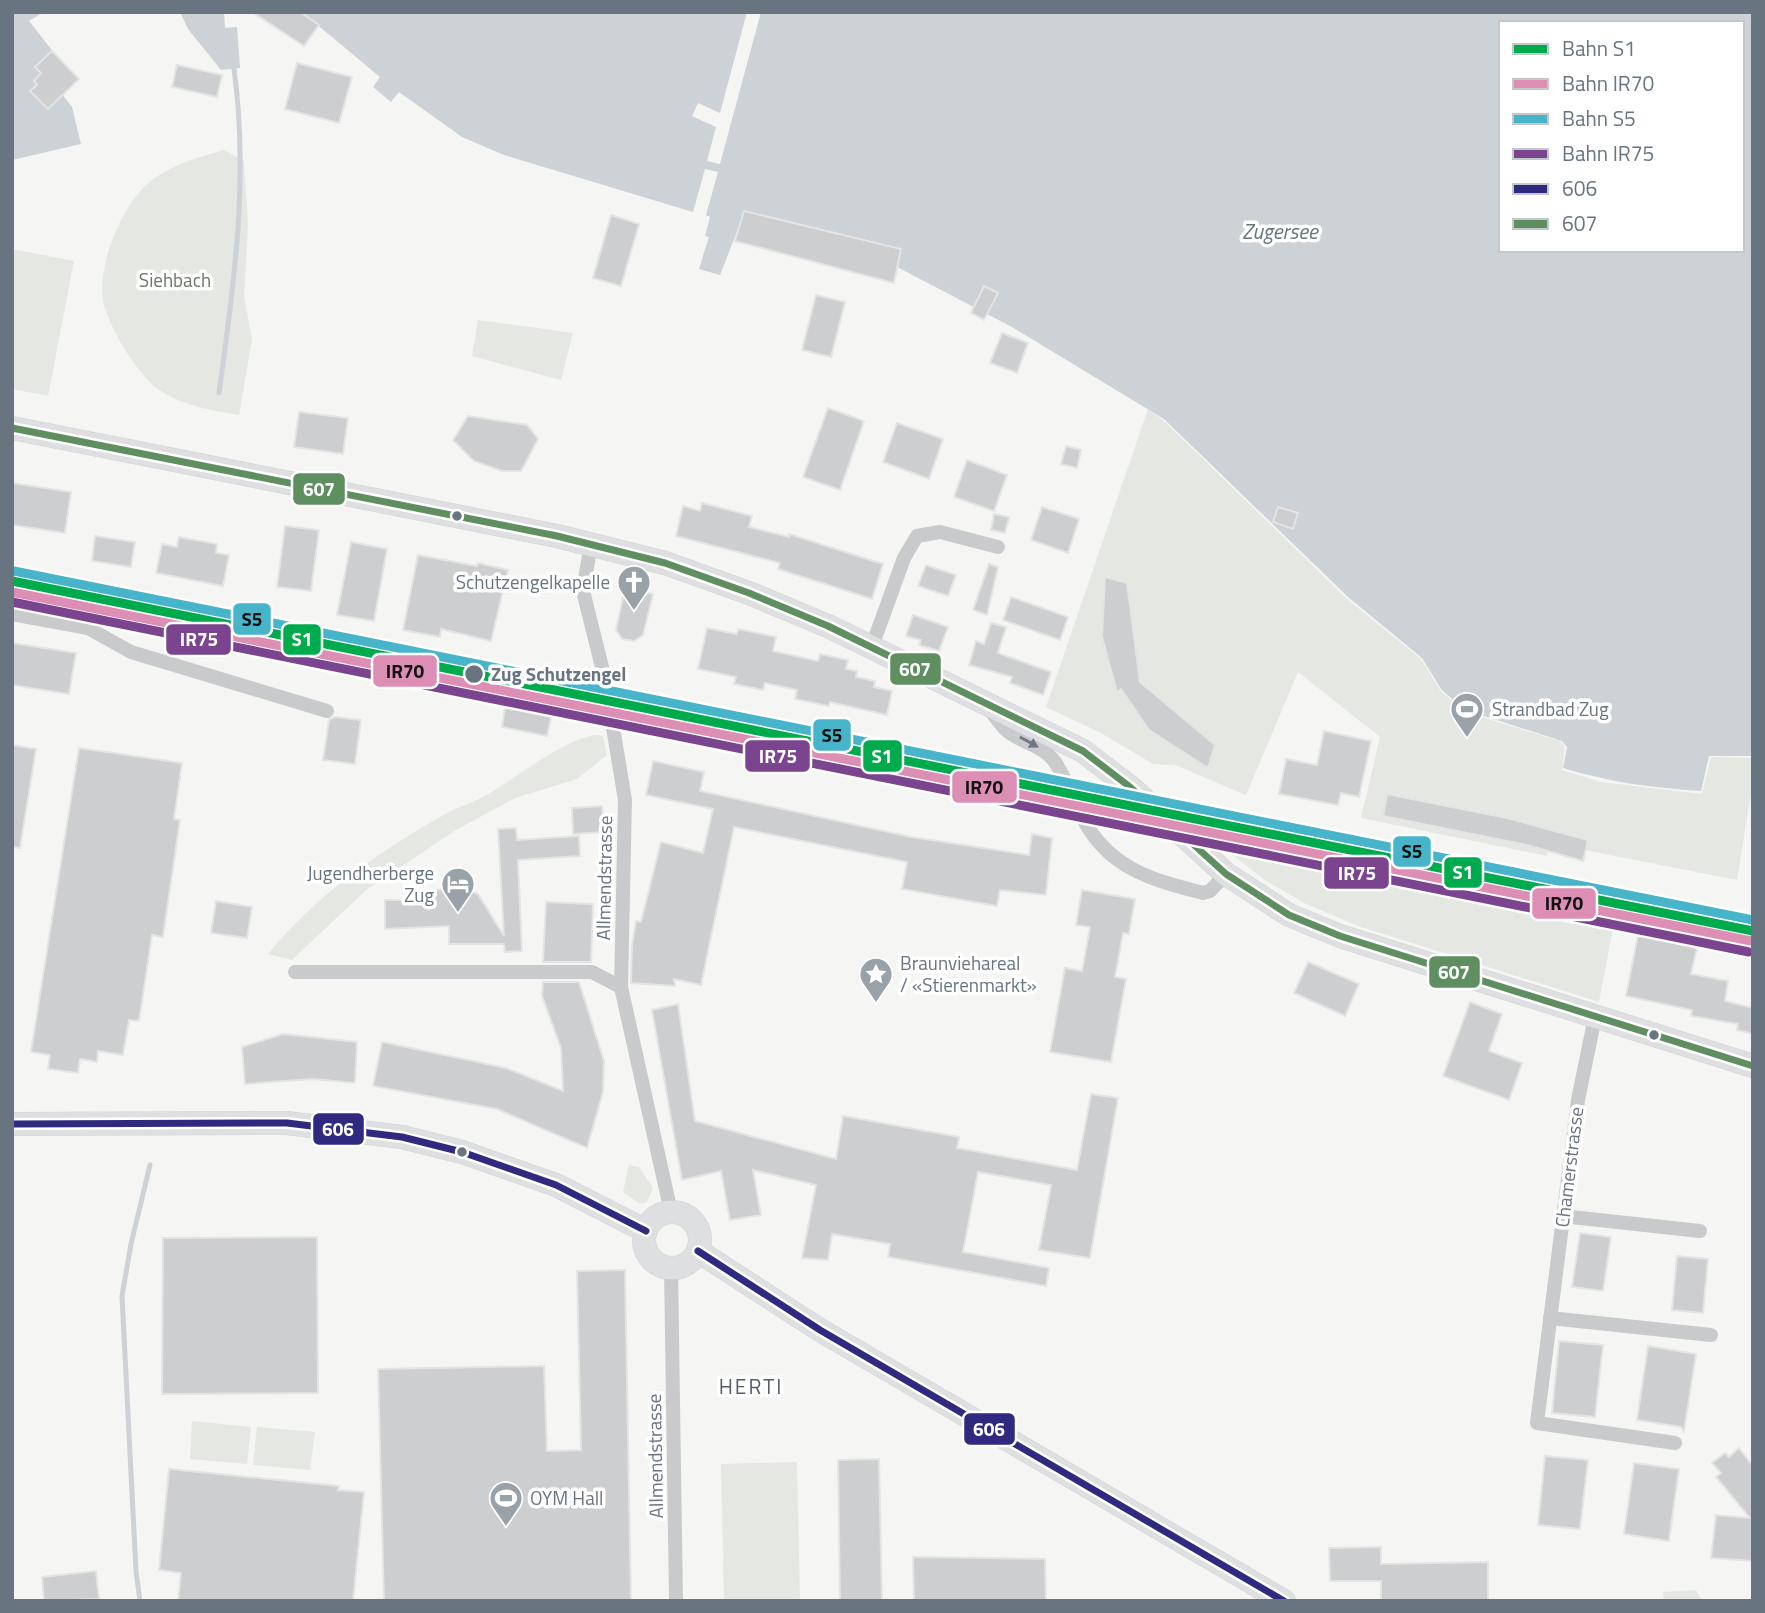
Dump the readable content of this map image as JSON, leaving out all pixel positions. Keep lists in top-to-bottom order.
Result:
{
  "streets": {
    "street": ["Allmendstrasse", "Chamerstrasse"]
  },
  "districts": ["HERTI"],
  "water": ["Zugersee"],
  "parks": ["Siehbach"],
  "places": {
    "church": ["Schutzengelkapelle"],
    "other": ["Zug Schutzengel"],
    "sports": ["Strandbad Zug", "OYM Hall"],
    "hotel": ["Jugendherberge Zug"],
    "place": ["Braunviehareal / «Stierenmarkt»"]
  },
  "lines": [
    "transit line 607",
    "rail line S5",
    "rail line S1",
    "rail line IR70",
    "rail line IR75",
    "transit line 606"
  ],
  "legend": [
    "Bahn S1",
    "Bahn IR70",
    "Bahn S5",
    "Bahn IR75",
    "606",
    "607"
  ]
}
